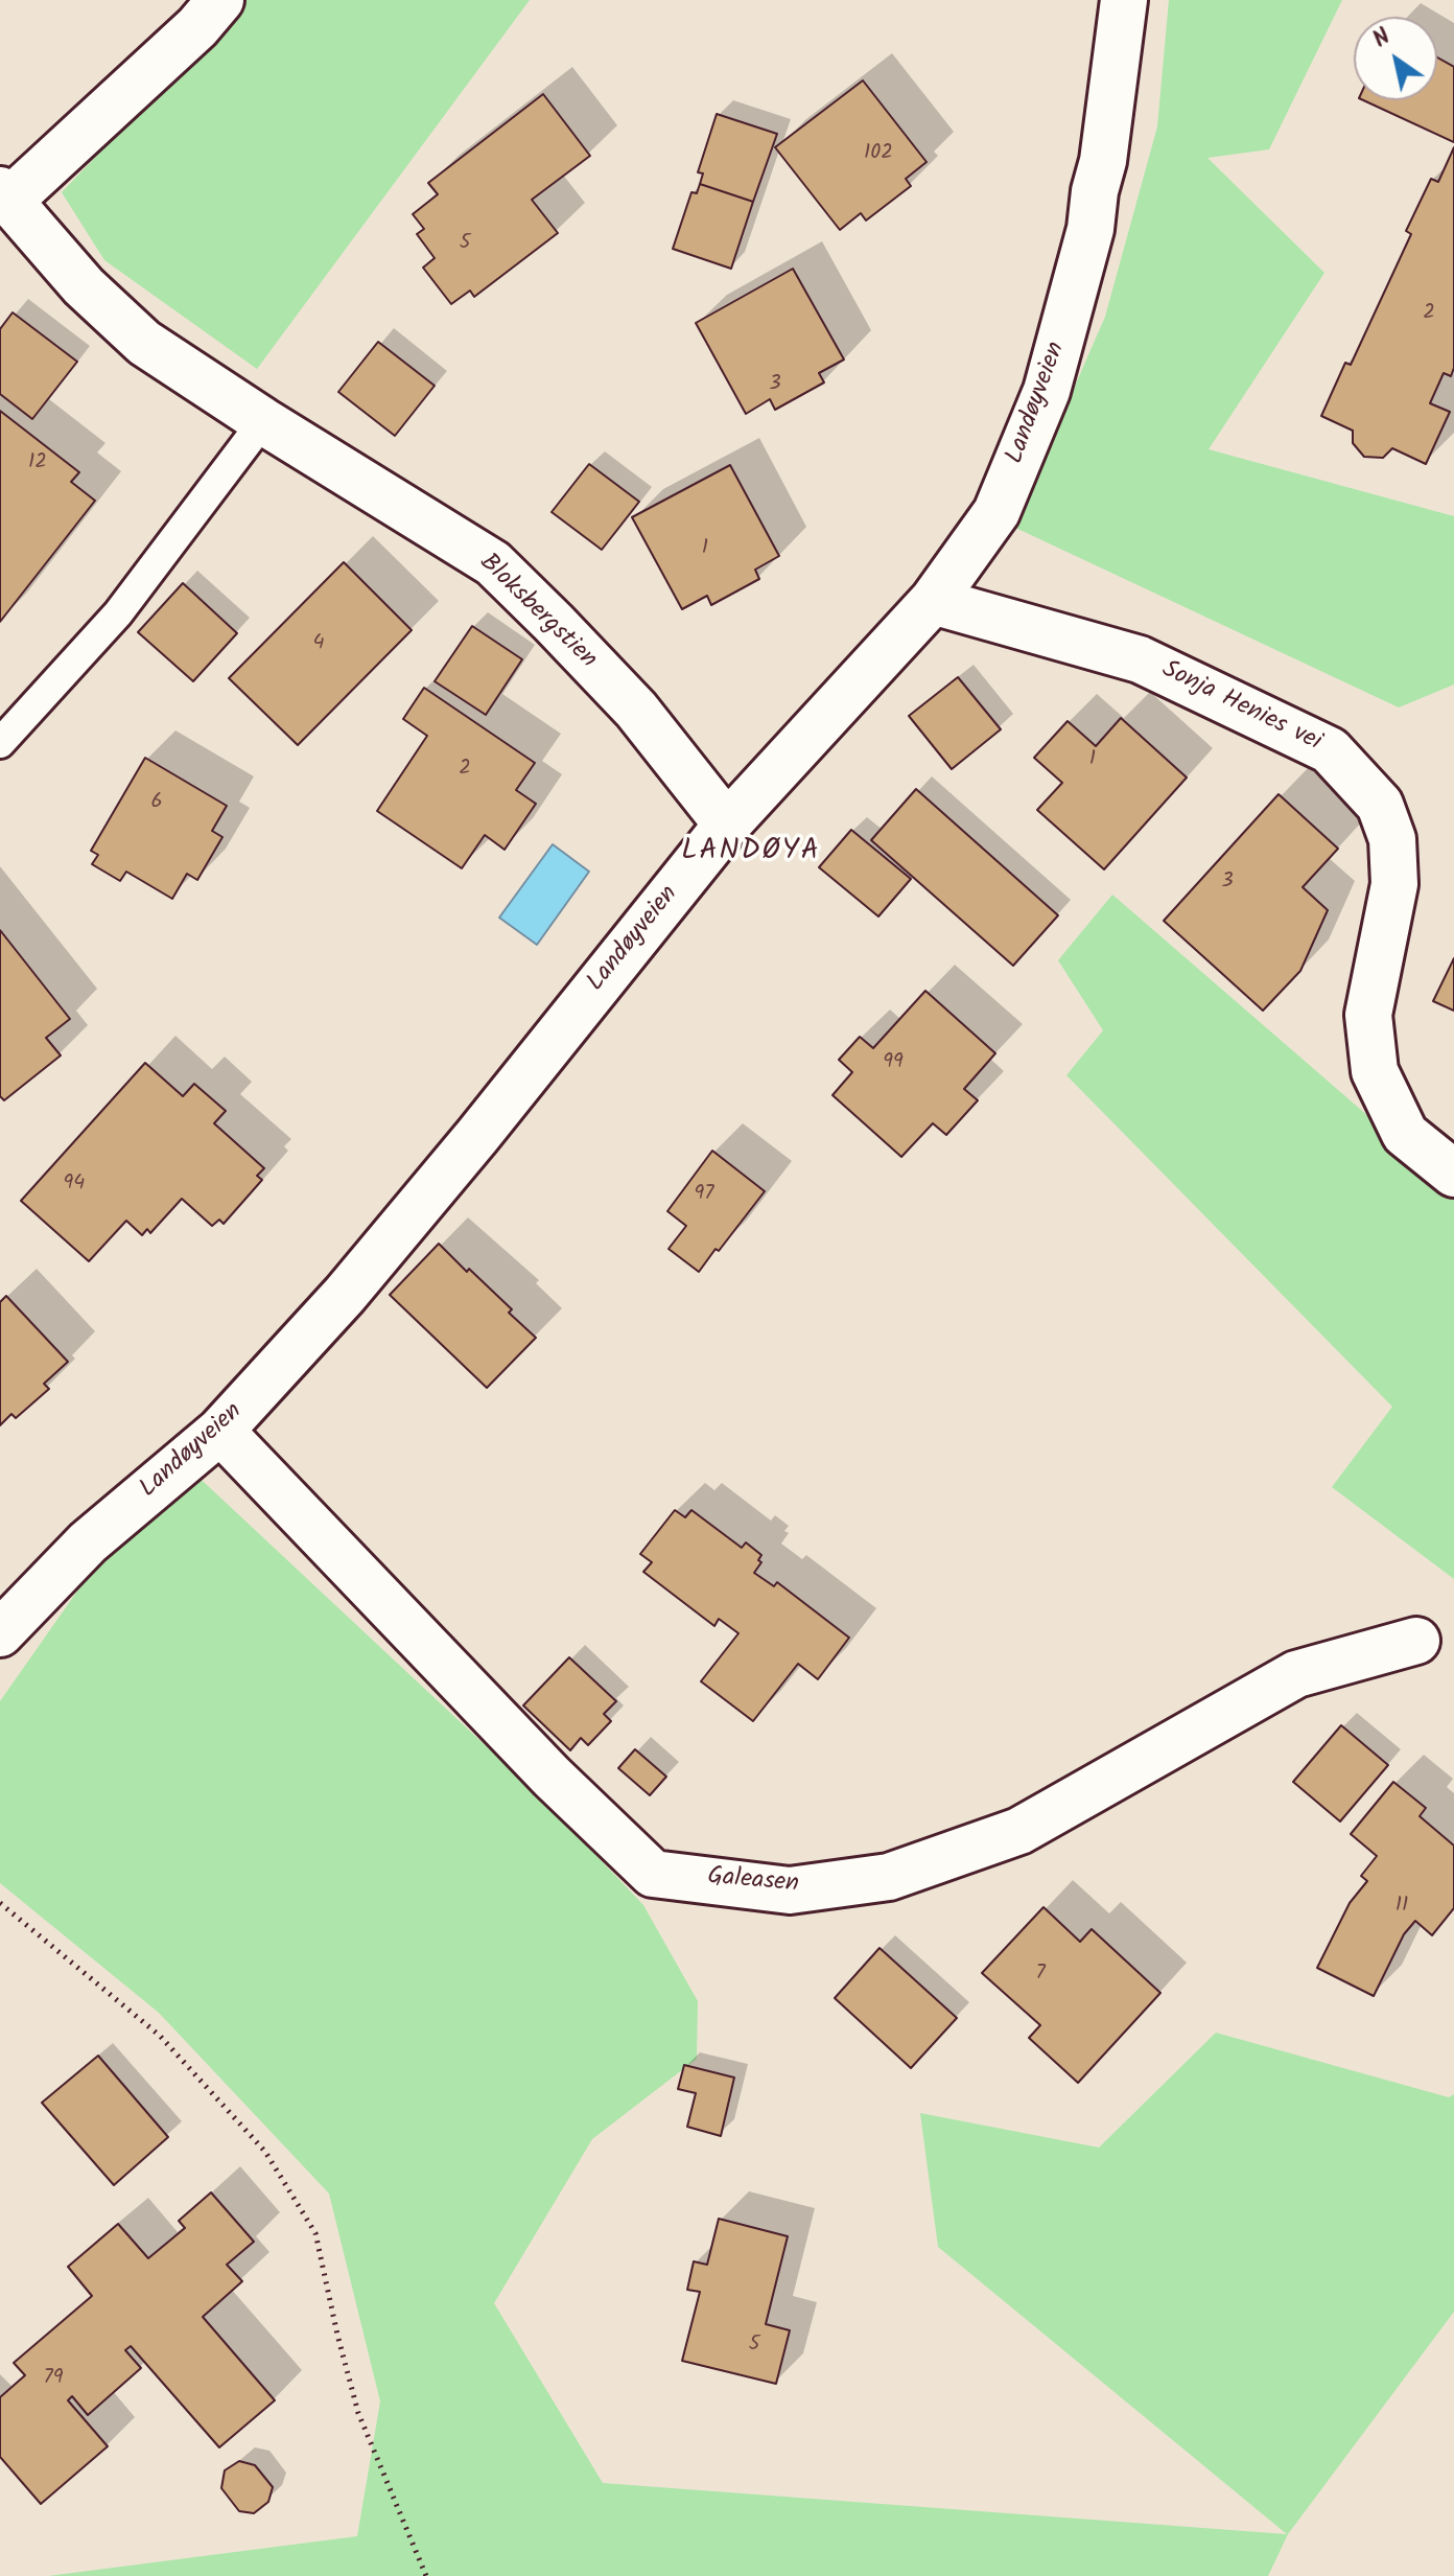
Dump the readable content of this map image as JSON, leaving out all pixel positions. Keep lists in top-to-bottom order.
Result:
{
  "streets": {
    "street": [
      "Landøyveien",
      "Bloksbergstien",
      "Sonja Henies vei",
      "Galeasen"
    ]
  },
  "crossings": [
    ["Landøyveien", "Bloksbergstien"],
    ["Landøyveien", "Sonja Henies vei"],
    ["Landøyveien", "Galeasen"]
  ],
  "districts": ["LANDØYA"],
  "house_numbers": [
    "102",
    "5",
    "2",
    "3",
    "12",
    "1",
    "4",
    "1",
    "2",
    "6",
    "3",
    "99",
    "94",
    "97",
    "11",
    "7",
    "5",
    "79"
  ],
  "north": "top left"
}
